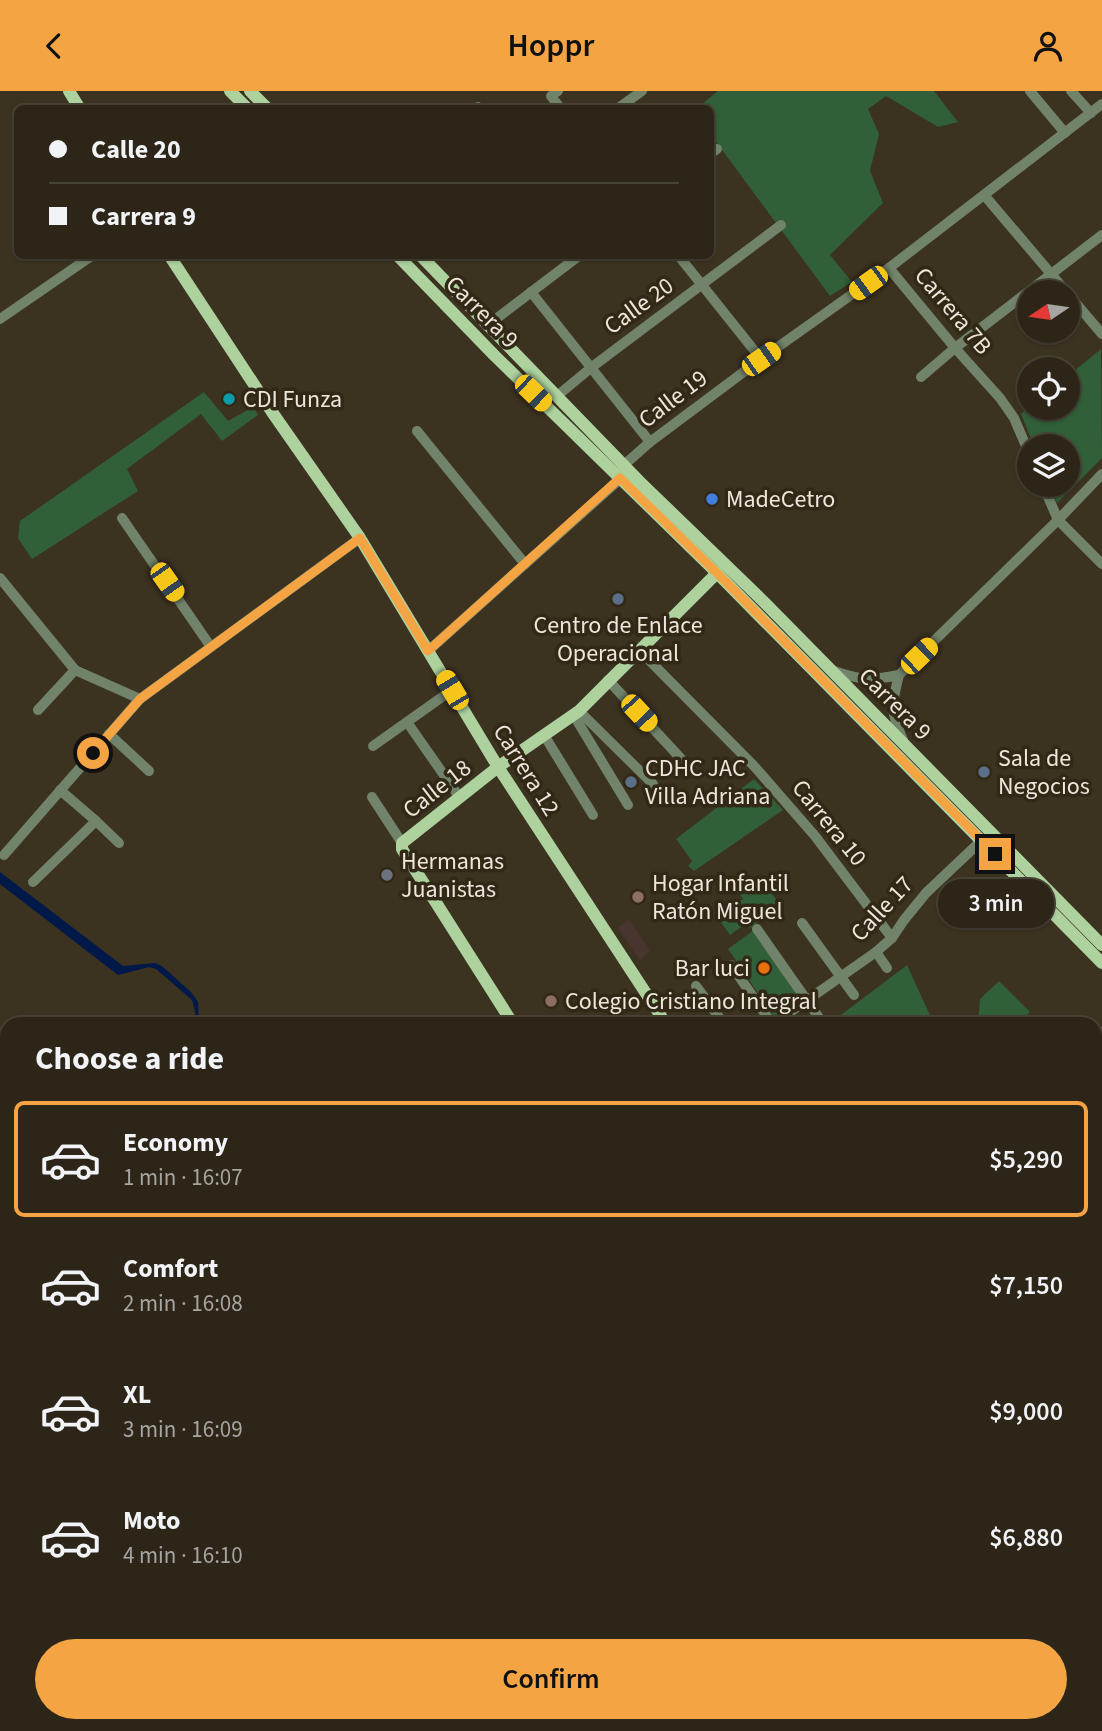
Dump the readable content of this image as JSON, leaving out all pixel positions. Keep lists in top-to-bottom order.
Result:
{
  "streets": {
    "main road": ["Carrera 9", "Carrera 12", "Calle 18"],
    "street": [
      "Calle 20",
      "Carrera 7B",
      "Calle 19",
      "Carrera 10",
      "Calle 17"
    ]
  },
  "crossings": [
    ["Calle 20", "Carrera 9"],
    ["Carrera 7B", "Calle 19"],
    ["Carrera 9", "Calle 19"],
    ["Carrera 9", "Calle 18"],
    ["Carrera 9", "Calle 17"],
    ["Carrera 12", "Calle 18"],
    ["Calle 18", "Carrera 10"],
    ["Carrera 10", "Calle 17"]
  ],
  "places": [
    "CDI Funza",
    "MadeCetro",
    "Centro de Enlace Operacional",
    "Sala de Negocios",
    "CDHC JAC Villa Adriana",
    "Hermanas Juanistas",
    "Hogar Infantil Ratón Miguel",
    "Bar luci",
    "Colegio Cristiano Integral"
  ],
  "north": "left",
  "page": {
    "header": "Hoppr",
    "banner": ["Calle 20", "Carrera 9"],
    "bubble": "3 min",
    "heading": "Choose a ride",
    "list": [
      {
        "name": "Economy",
        "note": "1 min · 16:07",
        "value": "$5,290"
      },
      {
        "name": "Comfort",
        "note": "2 min · 16:08",
        "value": "$7,150"
      },
      {
        "name": "XL",
        "note": "3 min · 16:09",
        "value": "$9,000"
      },
      {
        "name": "Moto",
        "note": "4 min · 16:10",
        "value": "$6,880"
      }
    ],
    "buttons": "Confirm"
  }
}
